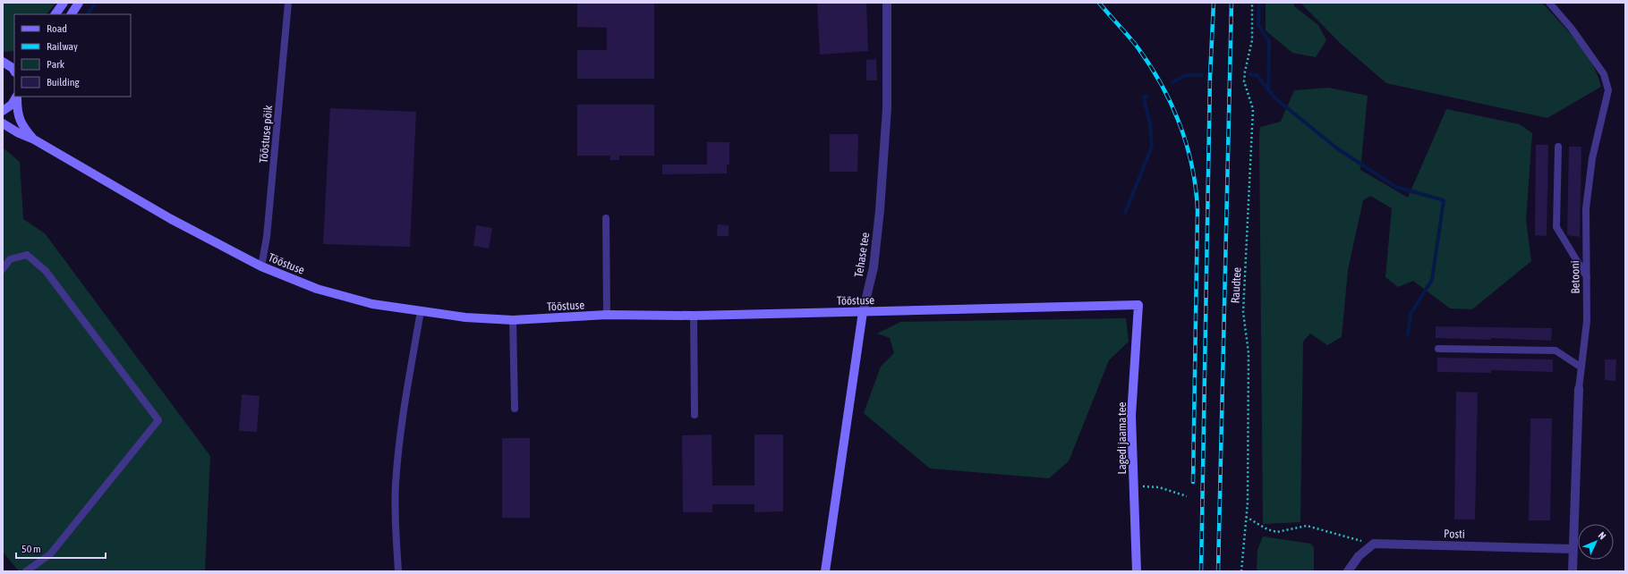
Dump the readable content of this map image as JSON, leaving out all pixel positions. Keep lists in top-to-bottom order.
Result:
{
  "streets": {
    "street": [
      "Tehase tee",
      "Tööstuse",
      "Betooni",
      "Lagedi jaama tee",
      "Posti"
    ],
    "lane": ["Tööstuse põik"],
    "path": ["Raudtee"]
  },
  "crossings": [
    ["Tööstuse põik", "Tööstuse"],
    ["Tehase tee", "Tööstuse"],
    ["Tööstuse", "Lagedi jaama tee"],
    ["Betooni", "Posti"]
  ],
  "legend": [
    "Road",
    "Railway",
    "Park",
    "Building"
  ],
  "scale_bar": "50 m",
  "north": "top right"
}
